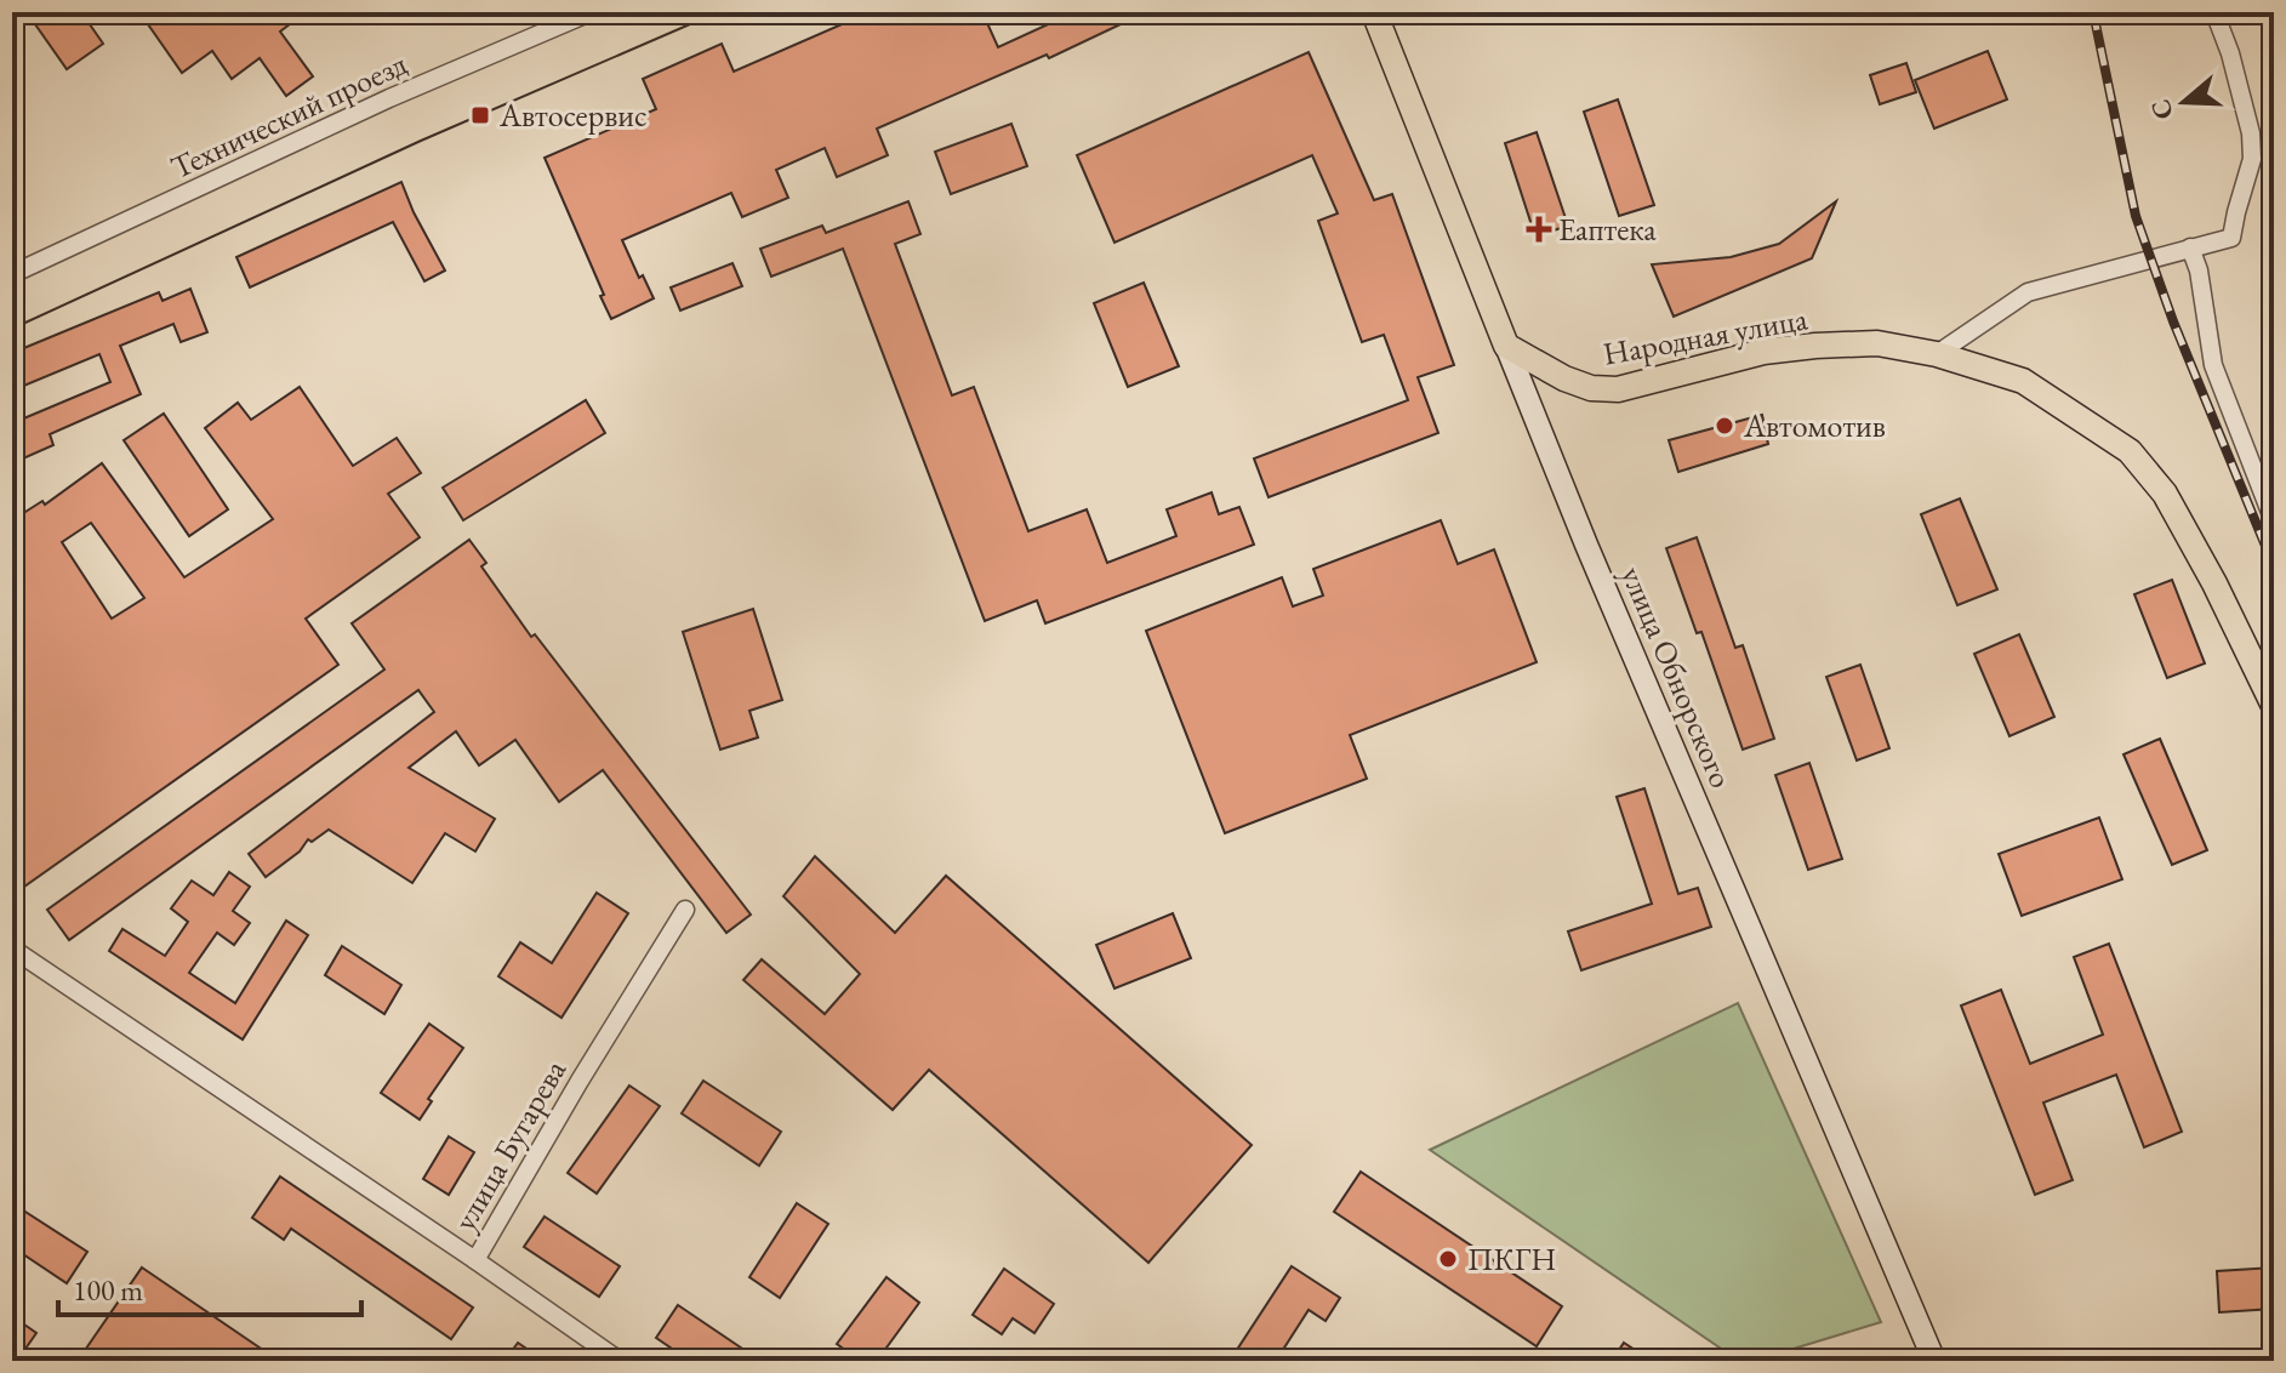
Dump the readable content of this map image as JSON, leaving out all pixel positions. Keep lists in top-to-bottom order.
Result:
{
  "streets": {
    "main road": ["Народная улица", "улица Обнорского"],
    "street": ["Технический проезд", "улица Бугарева"]
  },
  "crossings": [
    ["Народная улица", "улица Обнорского"]
  ],
  "places": {
    "transit": ["Автосервис"],
    "health": ["Еаптека"],
    "other": ["Автомотив", "ПКГН"]
  },
  "scale_bar": "100 m",
  "north": "left"
}
